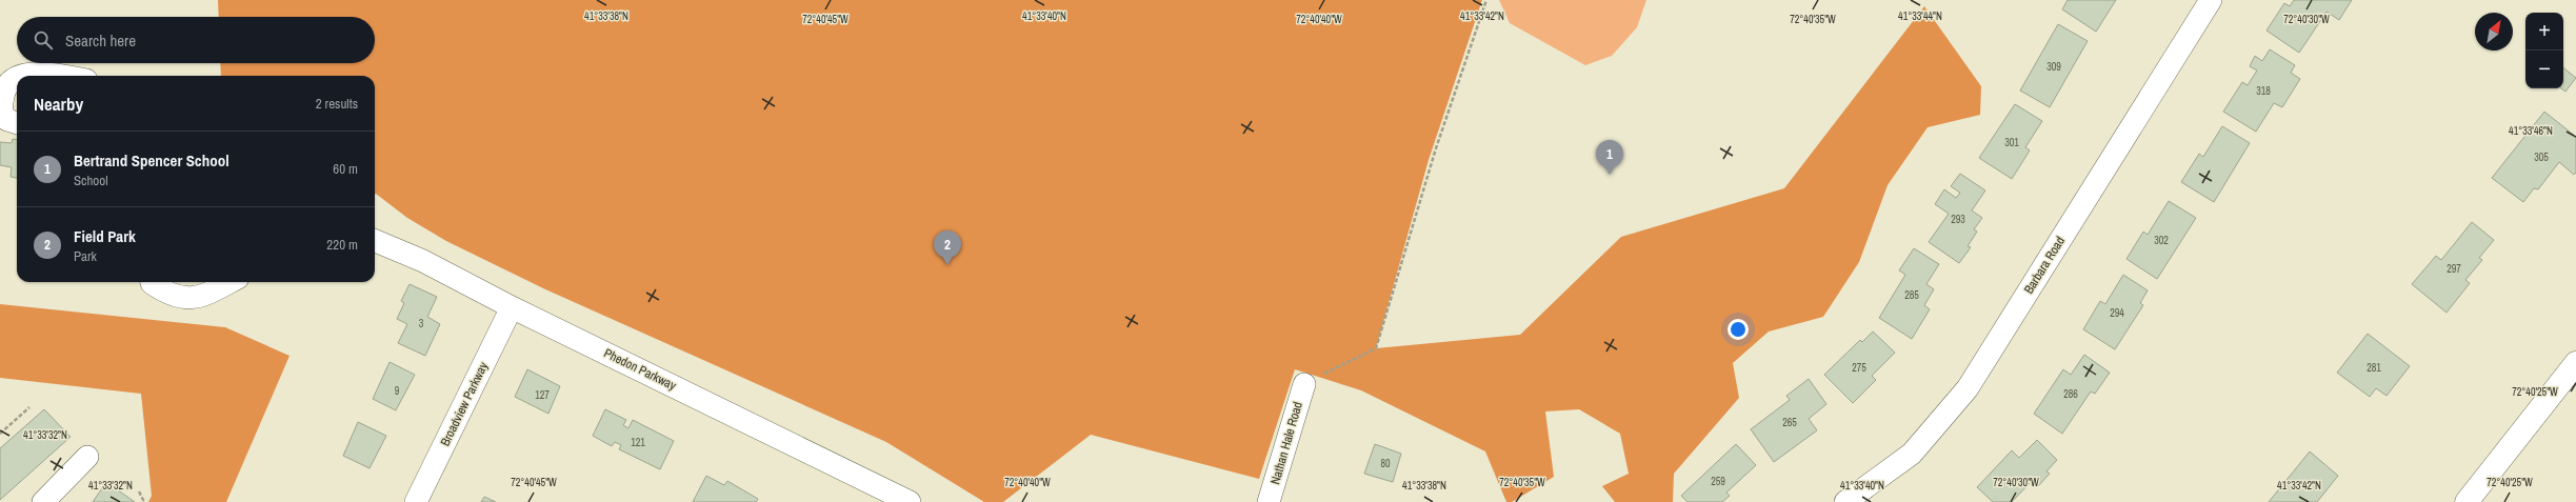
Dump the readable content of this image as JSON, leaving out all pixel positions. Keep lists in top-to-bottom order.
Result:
{
  "streets": {
    "street": [
      "Barbara Road",
      "Phedon Parkway",
      "Broadview Parkway",
      "Nathan Hale Road"
    ]
  },
  "crossings": [
    ["Phedon Parkway", "Broadview Parkway"]
  ],
  "house_numbers": [
    "309",
    "318",
    "301",
    "305",
    "293",
    "302",
    "297",
    "285",
    "294",
    "3",
    "275",
    "281",
    "9",
    "286",
    "127",
    "265",
    "121",
    "80",
    "259"
  ],
  "north": "top right",
  "page": {
    "map_buttons": ["+", "−"],
    "search": "Search here",
    "heading": ["Nearby", "2 results"],
    "list": [
      {
        "mark": "1",
        "name": "Bertrand Spencer School",
        "note": "School",
        "value": "60 m"
      },
      {
        "mark": "2",
        "name": "Field Park",
        "note": "Park",
        "value": "220 m"
      }
    ],
    "pins": ["1", "2"]
  },
  "coordinates": [
    "41°33'40\"N",
    "41°33'38\"N",
    "41°33'42\"N",
    "41°33'44\"N",
    "72°40'45\"W",
    "72°40'35\"W",
    "72°40'30\"W",
    "72°40'40\"W",
    "41°33'46\"N",
    "72°40'25\"W",
    "41°33'32\"N"
  ]
}
